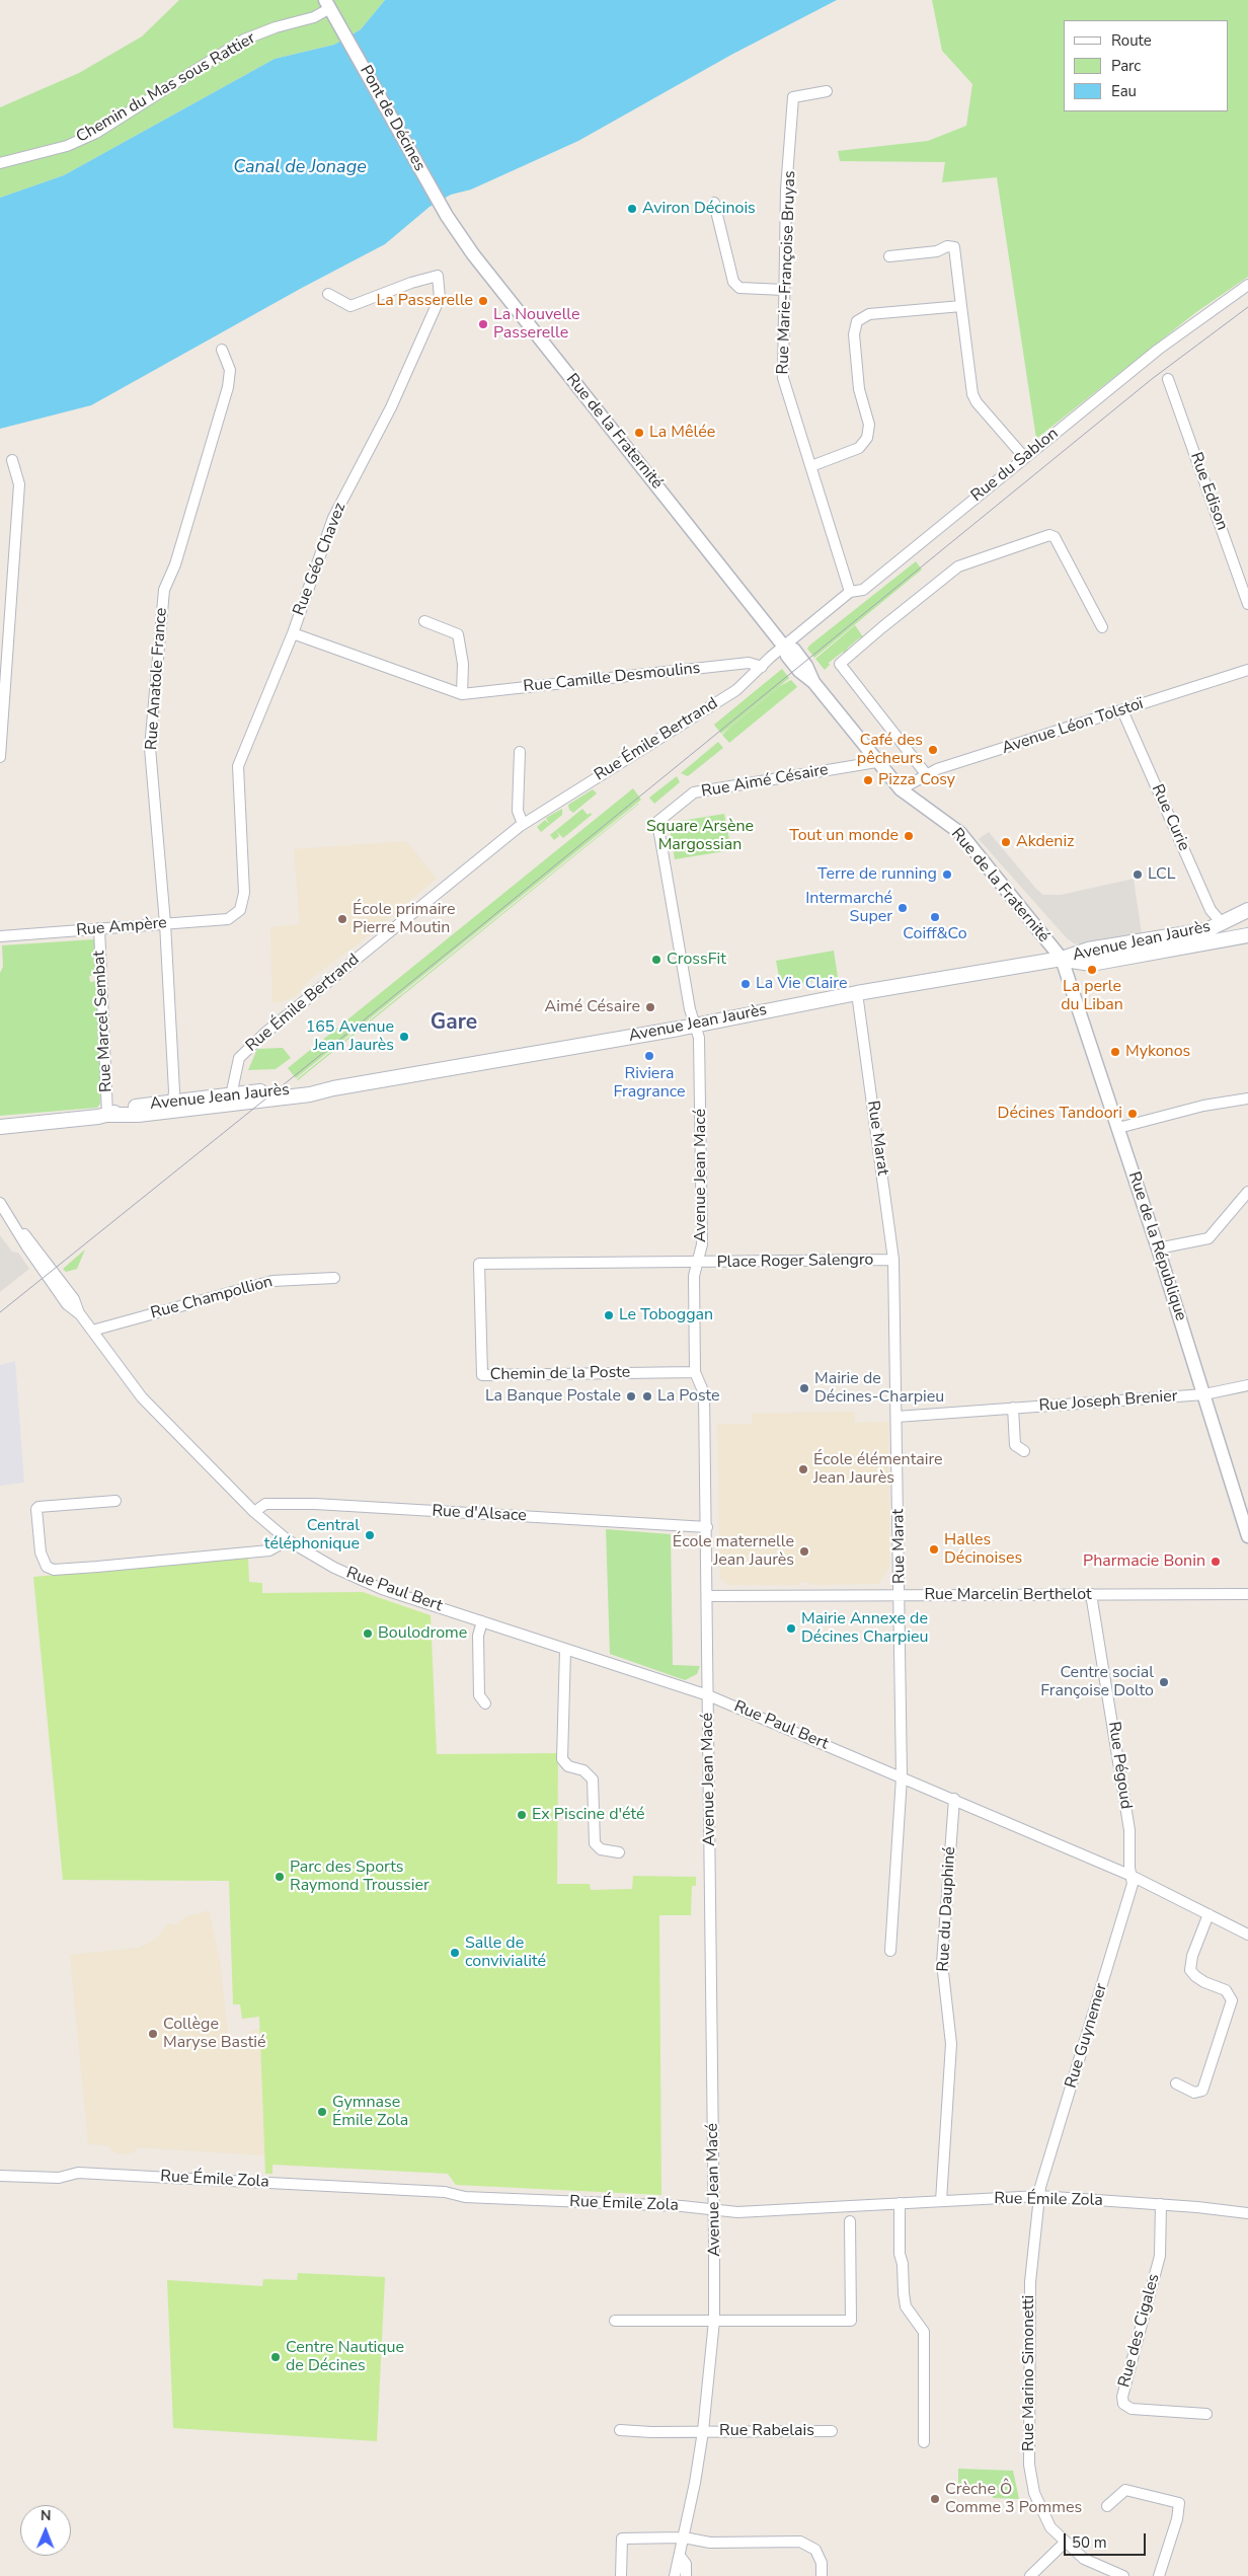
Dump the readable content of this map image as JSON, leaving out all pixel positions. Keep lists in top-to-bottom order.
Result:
{
  "streets": {
    "main road": ["Avenue Jean Jaurès"],
    "street": [
      "Chemin du Mas sous Rattier",
      "Pont de Décines",
      "Rue Marie-Françoise Bruyas",
      "Rue de la Fraternité",
      "Rue du Sablon",
      "Rue Edison",
      "Rue Géo Chavez",
      "Rue Camille Desmoulins",
      "Rue Anatole France",
      "Avenue Léon Tolstoï",
      "Rue Émile Bertrand",
      "Rue Aimé Césaire",
      "Rue Curie",
      "Rue Ampère",
      "Rue Marcel Sembat",
      "Rue Marat",
      "Avenue Jean Macé",
      "Rue de la République",
      "Place Roger Salengro",
      "Rue Champollion",
      "Chemin de la Poste",
      "Rue Joseph Brenier",
      "Rue d'Alsace",
      "Rue Paul Bert",
      "Rue Marcelin Berthelot",
      "Rue Pégoud",
      "Rue du Dauphiné",
      "Rue Guynemer",
      "Rue Émile Zola",
      "Rue des Cigales",
      "Rue Marino Simonetti",
      "Rue Rabelais"
    ]
  },
  "crossings": [
    ["Chemin du Mas sous Rattier", "Pont de Décines"],
    ["Pont de Décines", "Rue de la Fraternité"],
    ["Rue Marie-Françoise Bruyas", "Rue du Sablon"],
    ["Rue de la Fraternité", "Rue du Sablon"],
    ["Rue de la Fraternité", "Avenue Léon Tolstoï"],
    ["Rue de la Fraternité", "Rue Émile Bertrand"],
    ["Rue de la Fraternité", "Rue Aimé Césaire"],
    ["Rue de la Fraternité", "Avenue Jean Jaurès"],
    ["Rue de la Fraternité", "Rue de la République"],
    ["Rue du Sablon", "Rue Émile Bertrand"],
    ["Rue Géo Chavez", "Rue Camille Desmoulins"],
    ["Rue Géo Chavez", "Rue Ampère"],
    ["Rue Camille Desmoulins", "Rue Émile Bertrand"],
    ["Rue Anatole France", "Rue Ampère"],
    ["Rue Anatole France", "Avenue Jean Jaurès"],
    ["Avenue Léon Tolstoï", "Rue Curie"],
    ["Rue Émile Bertrand", "Avenue Jean Jaurès"],
    ["Rue Aimé Césaire", "Avenue Jean Jaurès"],
    ["Rue Aimé Césaire", "Avenue Jean Macé"],
    ["Rue Curie", "Avenue Jean Jaurès"],
    ["Rue Ampère", "Rue Marcel Sembat"],
    ["Avenue Jean Jaurès", "Rue Marcel Sembat"],
    ["Avenue Jean Jaurès", "Rue Marat"],
    ["Avenue Jean Jaurès", "Avenue Jean Macé"],
    ["Avenue Jean Jaurès", "Rue de la République"],
    ["Rue Marat", "Place Roger Salengro"],
    ["Rue Marat", "Rue Joseph Brenier"],
    ["Rue Marat", "Rue Paul Bert"],
    ["Rue Marat", "Rue Marcelin Berthelot"],
    ["Avenue Jean Macé", "Place Roger Salengro"],
    ["Avenue Jean Macé", "Chemin de la Poste"],
    ["Avenue Jean Macé", "Rue d'Alsace"],
    ["Avenue Jean Macé", "Rue Paul Bert"],
    ["Avenue Jean Macé", "Rue Marcelin Berthelot"],
    ["Avenue Jean Macé", "Rue Émile Zola"],
    ["Avenue Jean Macé", "Rue Rabelais"],
    ["Rue de la République", "Rue Joseph Brenier"],
    ["Place Roger Salengro", "Chemin de la Poste"],
    ["Rue Champollion", "Rue Paul Bert"],
    ["Rue d'Alsace", "Rue Paul Bert"],
    ["Rue Paul Bert", "Rue Pégoud"],
    ["Rue Paul Bert", "Rue du Dauphiné"],
    ["Rue Paul Bert", "Rue Guynemer"],
    ["Rue Marcelin Berthelot", "Rue Pégoud"],
    ["Rue Pégoud", "Rue Guynemer"],
    ["Rue du Dauphiné", "Rue Émile Zola"],
    ["Rue Guynemer", "Rue Émile Zola"],
    ["Rue Guynemer", "Rue Marino Simonetti"],
    ["Rue Émile Zola", "Rue des Cigales"],
    ["Rue Émile Zola", "Rue Marino Simonetti"]
  ],
  "districts": ["Gare"],
  "water": ["Canal de Jonage"],
  "parks": ["Square Arsène Margossian"],
  "places": [
    "Aviron Décinois",
    "La Passerelle",
    "La Nouvelle Passerelle",
    "La Mêlée",
    "Café des pêcheurs",
    "Pizza Cosy",
    "Tout un monde",
    "Akdeniz",
    "Terre de running",
    "LCL",
    "Intermarché Super",
    "Coiff&Co",
    "École primaire Pierre Moutin",
    "CrossFit",
    "La perle du Liban",
    "La Vie Claire",
    "Aimé Césaire",
    "165 Avenue Jean Jaurès",
    "Mykonos",
    "Riviera Fragrance",
    "Décines Tandoori",
    "Le Toboggan",
    "Mairie de Décines-Charpieu",
    "La Banque Postale",
    "La Poste",
    "École élémentaire Jean Jaurès",
    "Central téléphonique",
    "Halles Décinoises",
    "École maternelle Jean Jaurès",
    "Pharmacie Bonin",
    "Mairie Annexe de Décines Charpieu",
    "Boulodrome",
    "Centre social Françoise Dolto",
    "Ex Piscine d'été",
    "Parc des Sports Raymond Troussier",
    "Salle de convivialité",
    "Collège Maryse Bastié",
    "Gymnase Émile Zola",
    "Centre Nautique de Décines",
    "Crèche Ô Comme 3 Pommes"
  ],
  "legend": ["Route", "Parc", "Eau"],
  "scale_bar": "50 m",
  "north": "top"
}
